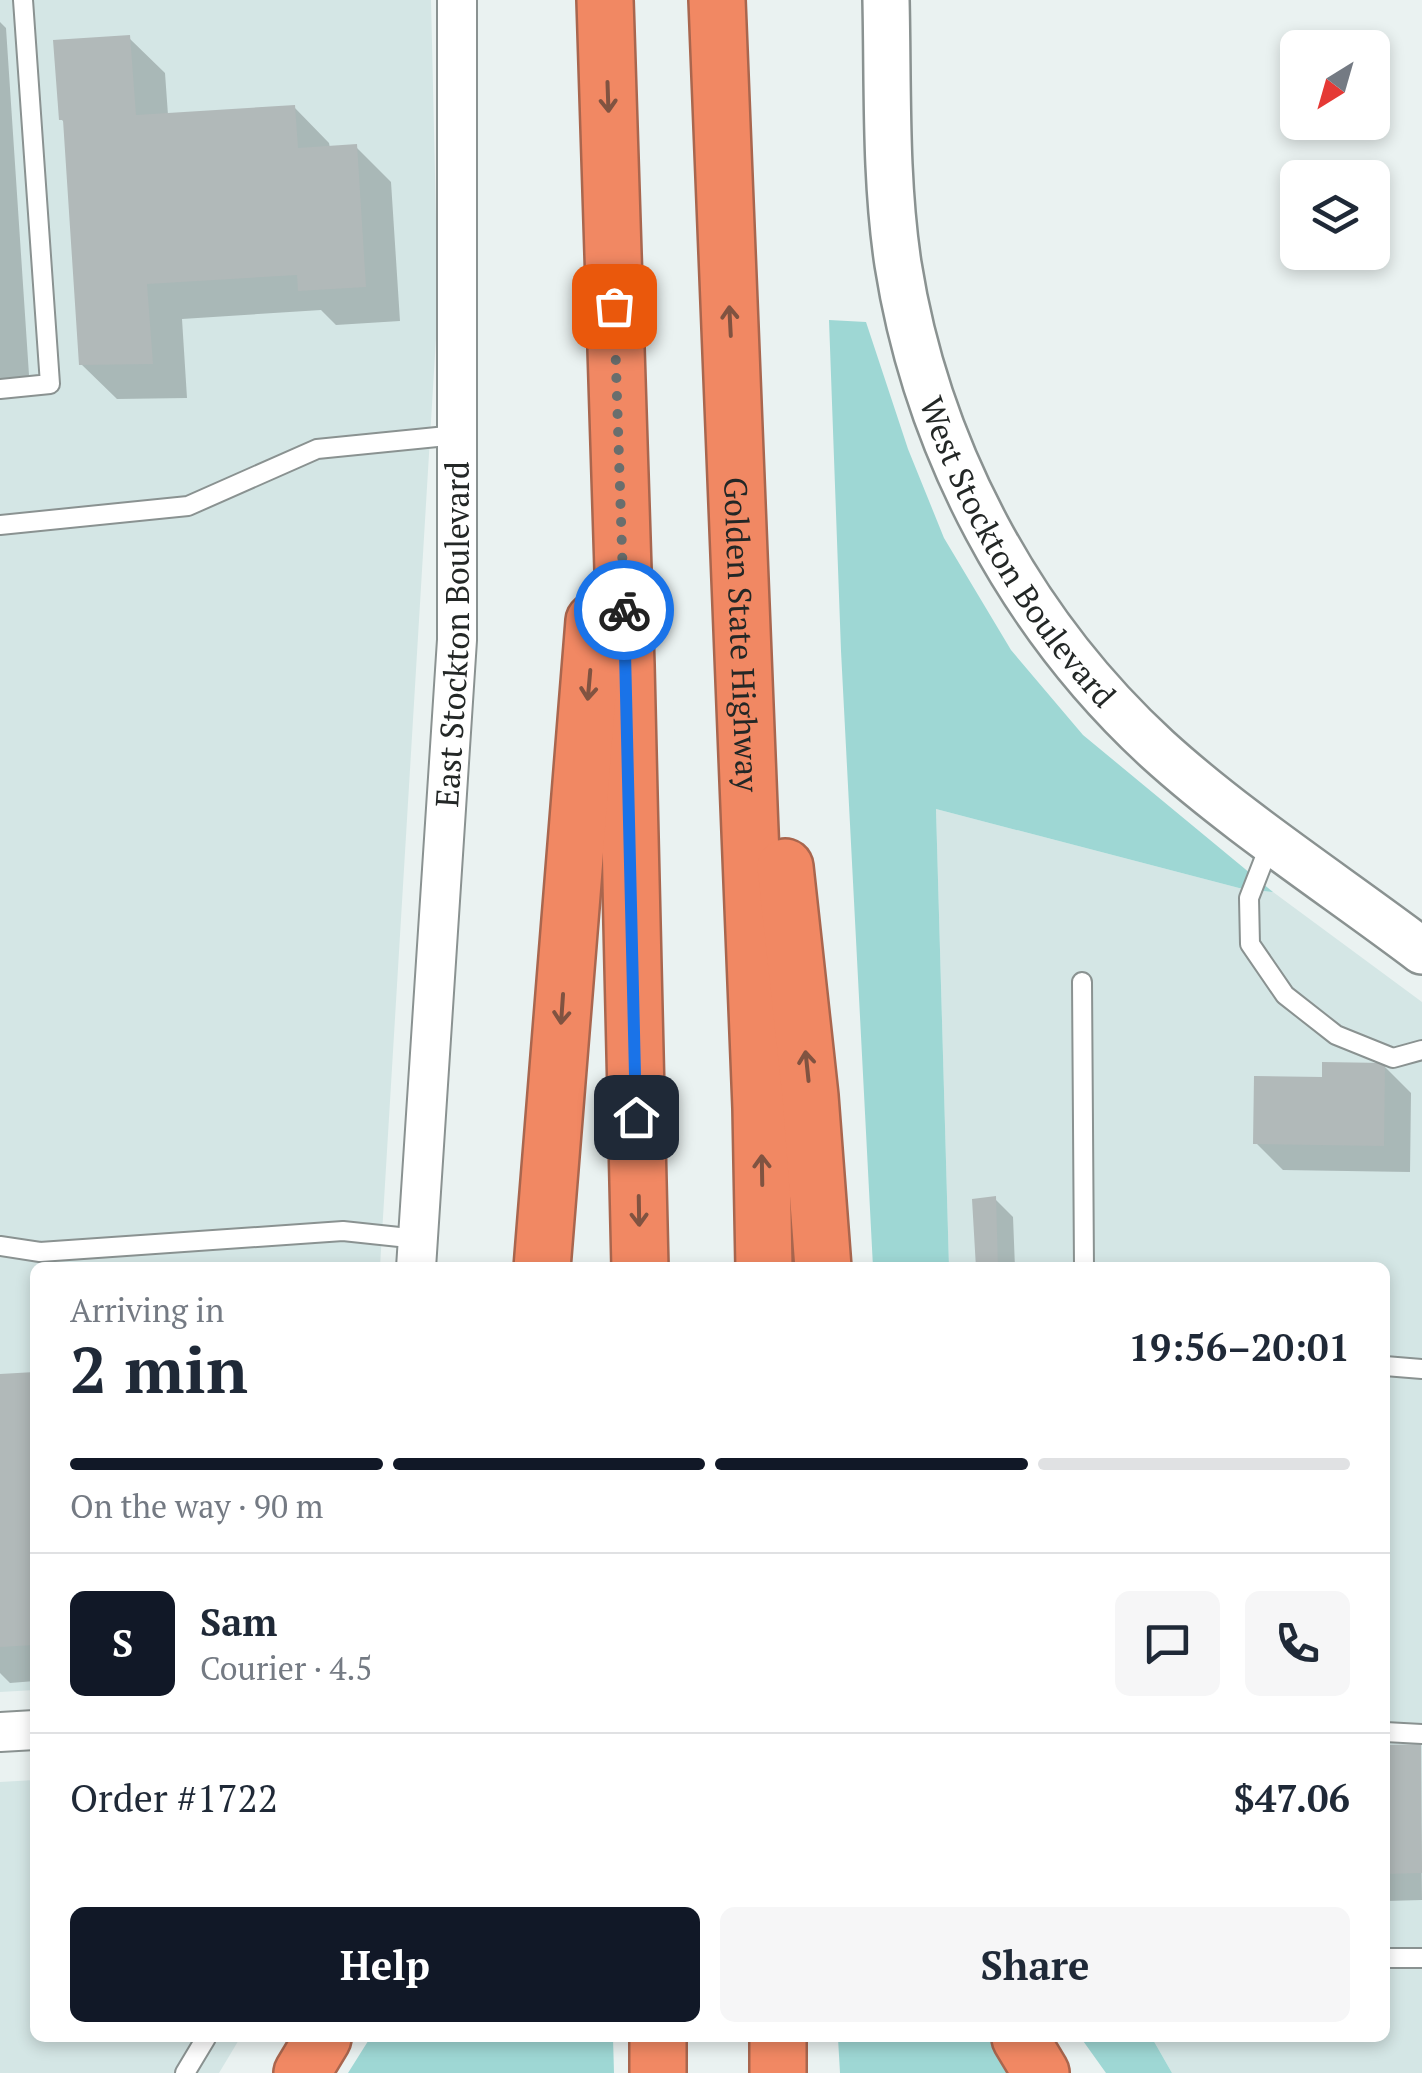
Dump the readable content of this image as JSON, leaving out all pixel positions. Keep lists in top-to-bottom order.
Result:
{
  "streets": {
    "highway": ["Golden State Highway"],
    "street": ["West Stockton Boulevard", "East Stockton Boulevard"]
  },
  "north": "bottom left",
  "page": {
    "heading": ["2 min", "Arriving in", "19:56–20:01"],
    "panel": [
      "Sam",
      "Courier · 4.5",
      "Order #1722",
      "$47.06"
    ],
    "bar": "On the way · 90 m",
    "round": "S",
    "buttons": ["Help", "Share"]
  }
}
